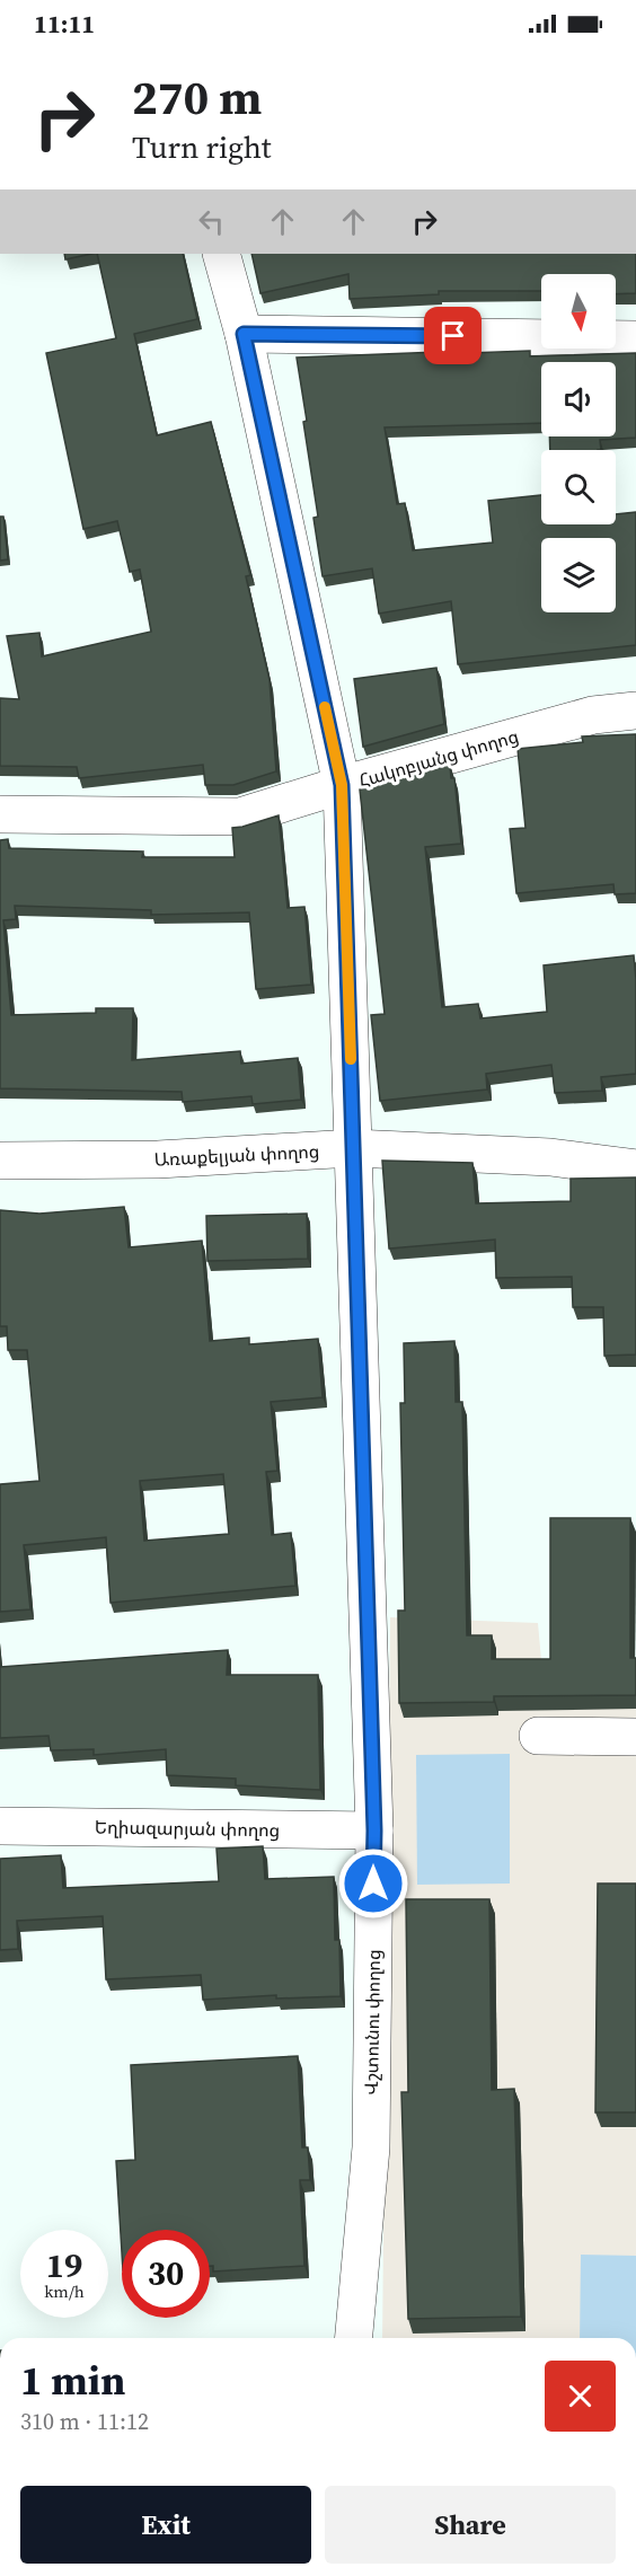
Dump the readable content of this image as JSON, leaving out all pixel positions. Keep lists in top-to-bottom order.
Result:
{
  "streets": {
    "street": [
      "Հակոբյանց փողոց",
      "Առաքելյան փողոց",
      "Եղիազարյան փողոց",
      "Վշտունու փողոց"
    ]
  },
  "crossings": [
    ["Հակոբյանց փողոց", "Վշտունու փողոց"],
    ["Առաքելյան փողոց", "Վշտունու փողոց"],
    ["Եղիազարյան փողոց", "Վշտունու փողոց"]
  ],
  "north": "bottom",
  "page": {
    "status": "11:11",
    "turn": ["270 m", "Turn right"],
    "speed": "19 km/h",
    "limit": "30",
    "heading": ["1 min", "310 m · 11:12"],
    "buttons": ["Exit", "Share"]
  }
}
